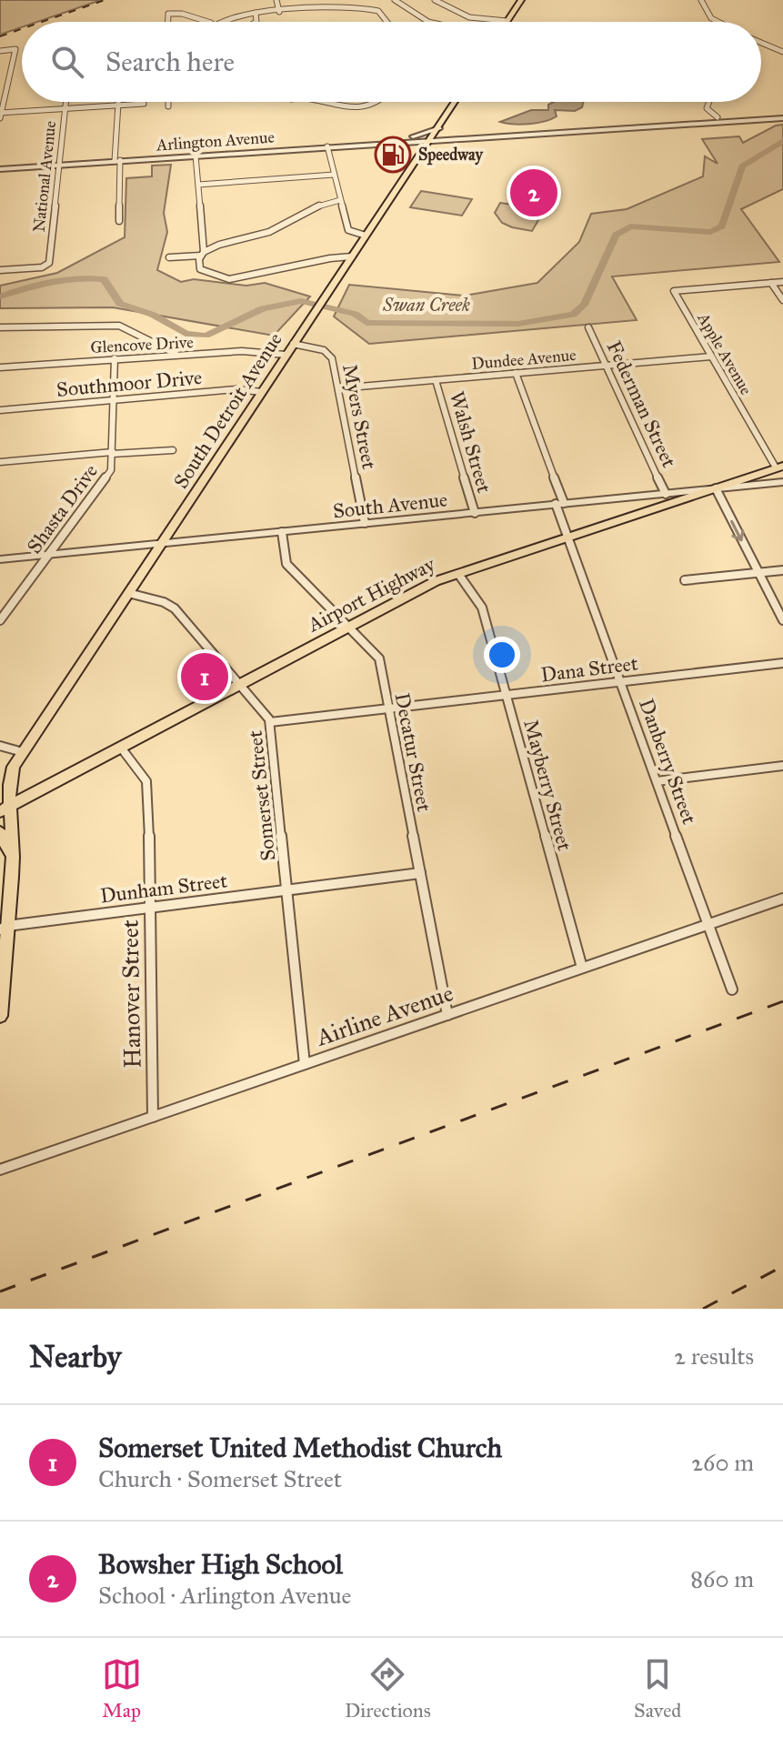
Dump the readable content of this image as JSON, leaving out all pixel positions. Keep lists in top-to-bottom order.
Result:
{
  "streets": {
    "main road": ["South Detroit Avenue", "Airport Highway"],
    "street": [
      "Arlington Avenue",
      "National Avenue",
      "Glencove Drive",
      "Apple Avenue",
      "Dundee Avenue",
      "Southmoor Drive",
      "Federman Street",
      "Myers Street",
      "Walsh Street",
      "South Avenue",
      "Shasta Drive",
      "Dana Street",
      "Decatur Street",
      "Danberry Street",
      "Mayberry Street",
      "Somerset Street",
      "Dunham Street",
      "Hanover Street",
      "Airline Avenue"
    ]
  },
  "crossings": [
    ["Arlington Avenue", "National Avenue"],
    ["Arlington Avenue", "South Detroit Avenue"],
    ["Glencove Drive", "South Detroit Avenue"],
    ["Glencove Drive", "Shasta Drive"],
    ["Apple Avenue", "Dundee Avenue"],
    ["Apple Avenue", "Airport Highway"],
    ["Dundee Avenue", "Federman Street"],
    ["Dundee Avenue", "Myers Street"],
    ["Dundee Avenue", "Walsh Street"],
    ["Dundee Avenue", "Danberry Street"],
    ["Southmoor Drive", "South Detroit Avenue"],
    ["Southmoor Drive", "Shasta Drive"],
    ["Federman Street", "South Avenue"],
    ["South Detroit Avenue", "Myers Street"],
    ["South Detroit Avenue", "South Avenue"],
    ["South Detroit Avenue", "Somerset Street"],
    ["Myers Street", "South Avenue"],
    ["Walsh Street", "South Avenue"],
    ["South Avenue", "Shasta Drive"],
    ["South Avenue", "Airport Highway"],
    ["South Avenue", "Decatur Street"],
    ["South Avenue", "Danberry Street"],
    ["Airport Highway", "Decatur Street"],
    ["Airport Highway", "Danberry Street"],
    ["Airport Highway", "Mayberry Street"],
    ["Airport Highway", "Somerset Street"],
    ["Airport Highway", "Hanover Street"],
    ["Dana Street", "Decatur Street"],
    ["Dana Street", "Danberry Street"],
    ["Dana Street", "Mayberry Street"],
    ["Dana Street", "Somerset Street"],
    ["Decatur Street", "Dunham Street"],
    ["Decatur Street", "Airline Avenue"],
    ["Danberry Street", "Airline Avenue"],
    ["Mayberry Street", "Airline Avenue"],
    ["Somerset Street", "Dunham Street"],
    ["Somerset Street", "Airline Avenue"],
    ["Dunham Street", "Hanover Street"],
    ["Hanover Street", "Airline Avenue"]
  ],
  "water": ["Swan Creek"],
  "places": {
    "fuel station": ["Speedway"]
  },
  "page": {
    "search": "Search here",
    "pins": ["2", "1"],
    "heading": ["Nearby", "2 results"],
    "list": [
      {
        "mark": "1",
        "name": "Somerset United Methodist Church",
        "note": "Church · Somerset Street",
        "value": "260 m"
      },
      {
        "mark": "2",
        "name": "Bowsher High School",
        "note": "School · Arlington Avenue",
        "value": "860 m"
      }
    ],
    "nav": ["Map", "Directions", "Saved"]
  }
}
